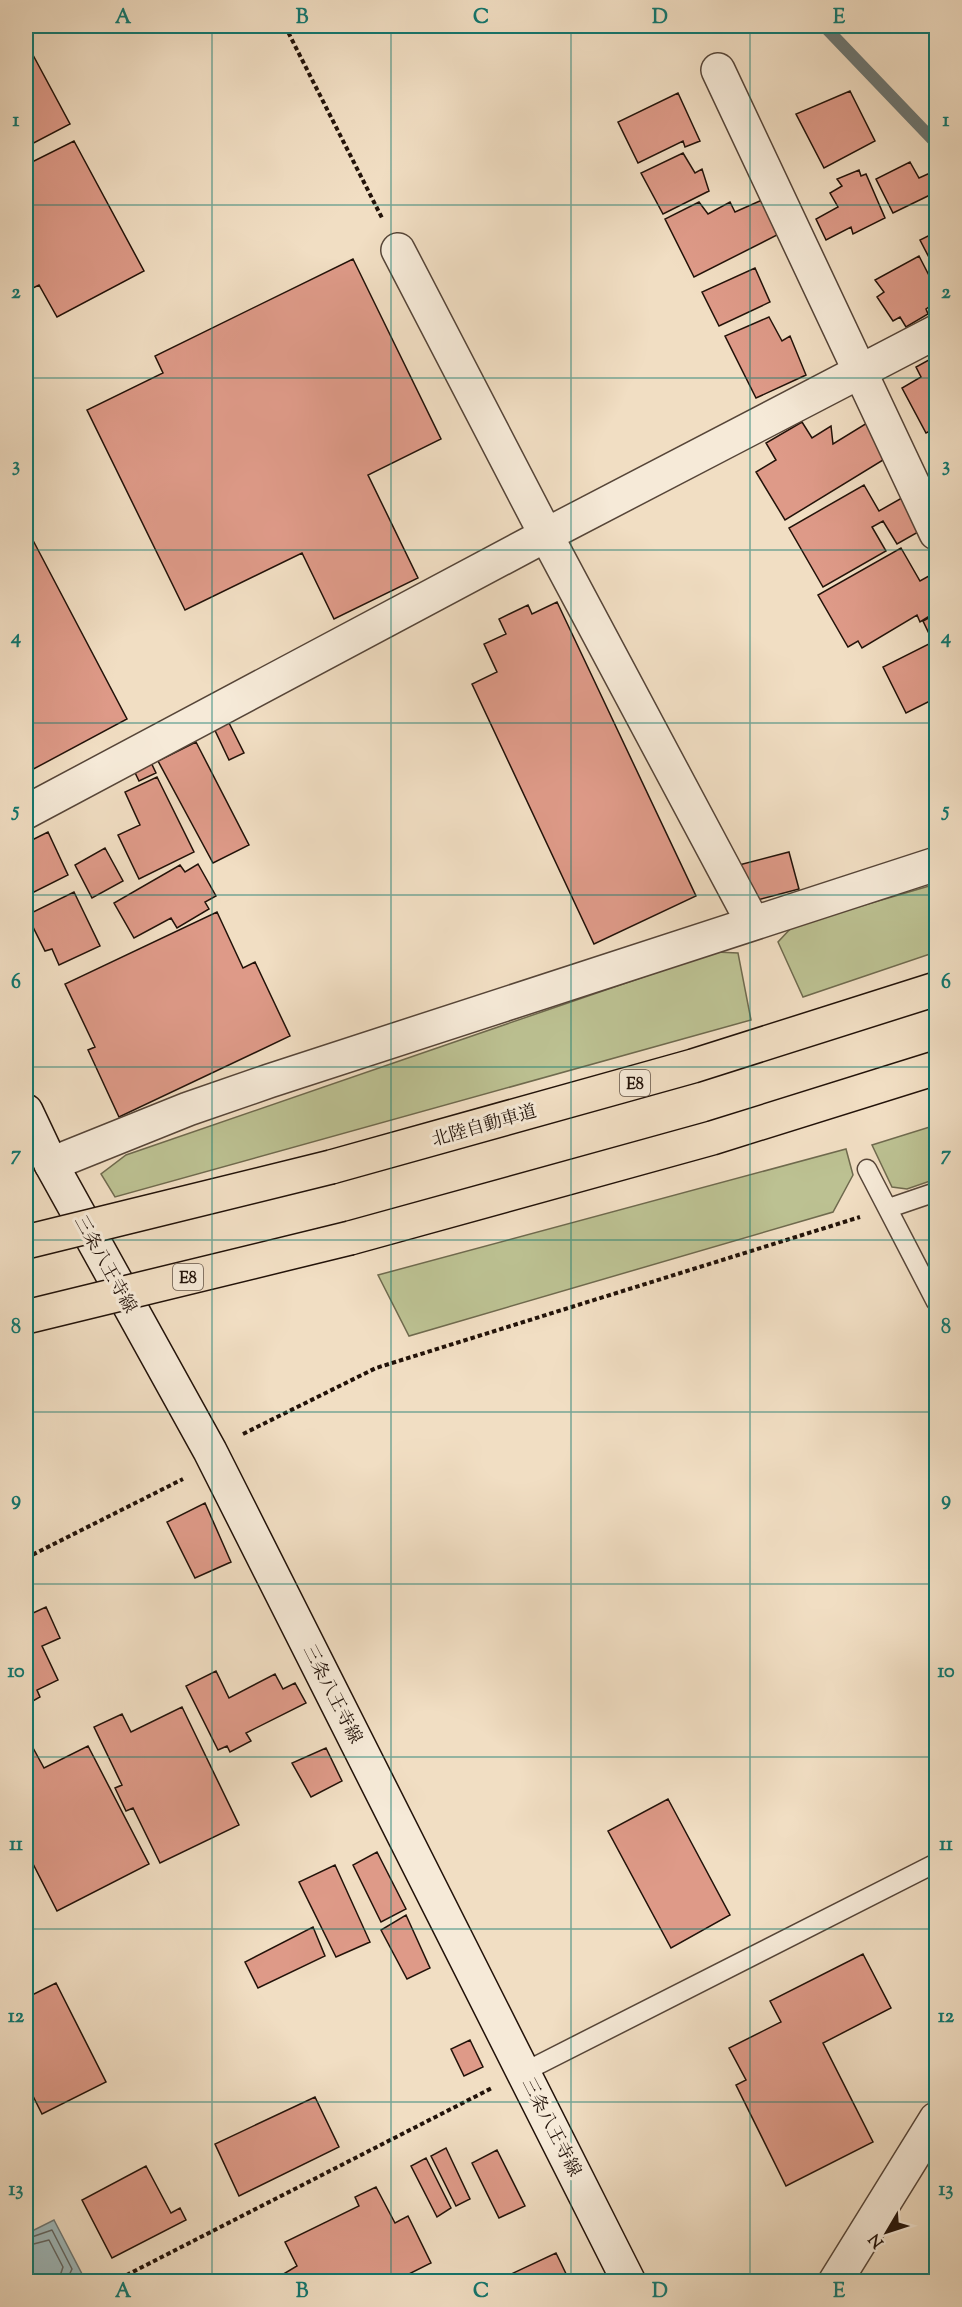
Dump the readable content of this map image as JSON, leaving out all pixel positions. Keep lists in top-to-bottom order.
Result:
{
  "streets": {
    "highway": ["E8", "北陸自動車道"],
    "street": ["三条八王寺線"]
  },
  "north": "bottom left",
  "grid": {
    "columns": [
      "A",
      "B",
      "C",
      "D",
      "E"
    ],
    "rows": [
      "1",
      "2",
      "3",
      "4",
      "5",
      "6",
      "7",
      "8",
      "9",
      "10",
      "11",
      "12",
      "13"
    ]
  }
}
